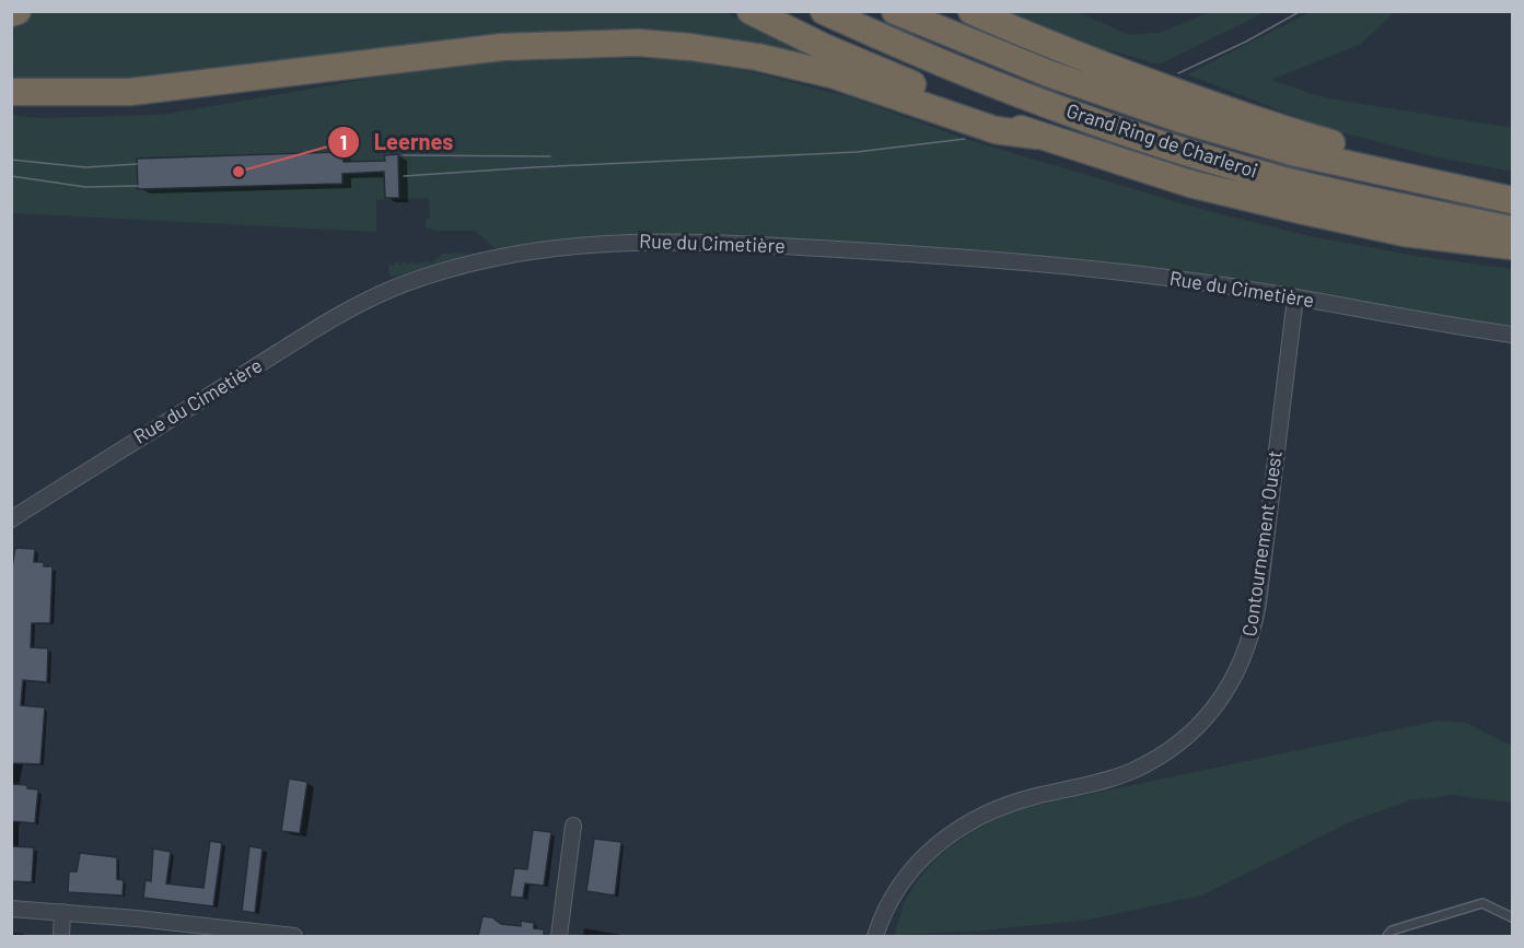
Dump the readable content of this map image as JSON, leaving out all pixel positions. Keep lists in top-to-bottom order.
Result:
{
  "streets": {
    "highway": ["Grand Ring de Charleroi"],
    "street": ["Rue du Cimetière", "Contournement Ouest"]
  },
  "crossings": [
    ["Rue du Cimetière", "Contournement Ouest"]
  ],
  "places": ["Leernes"]
}
